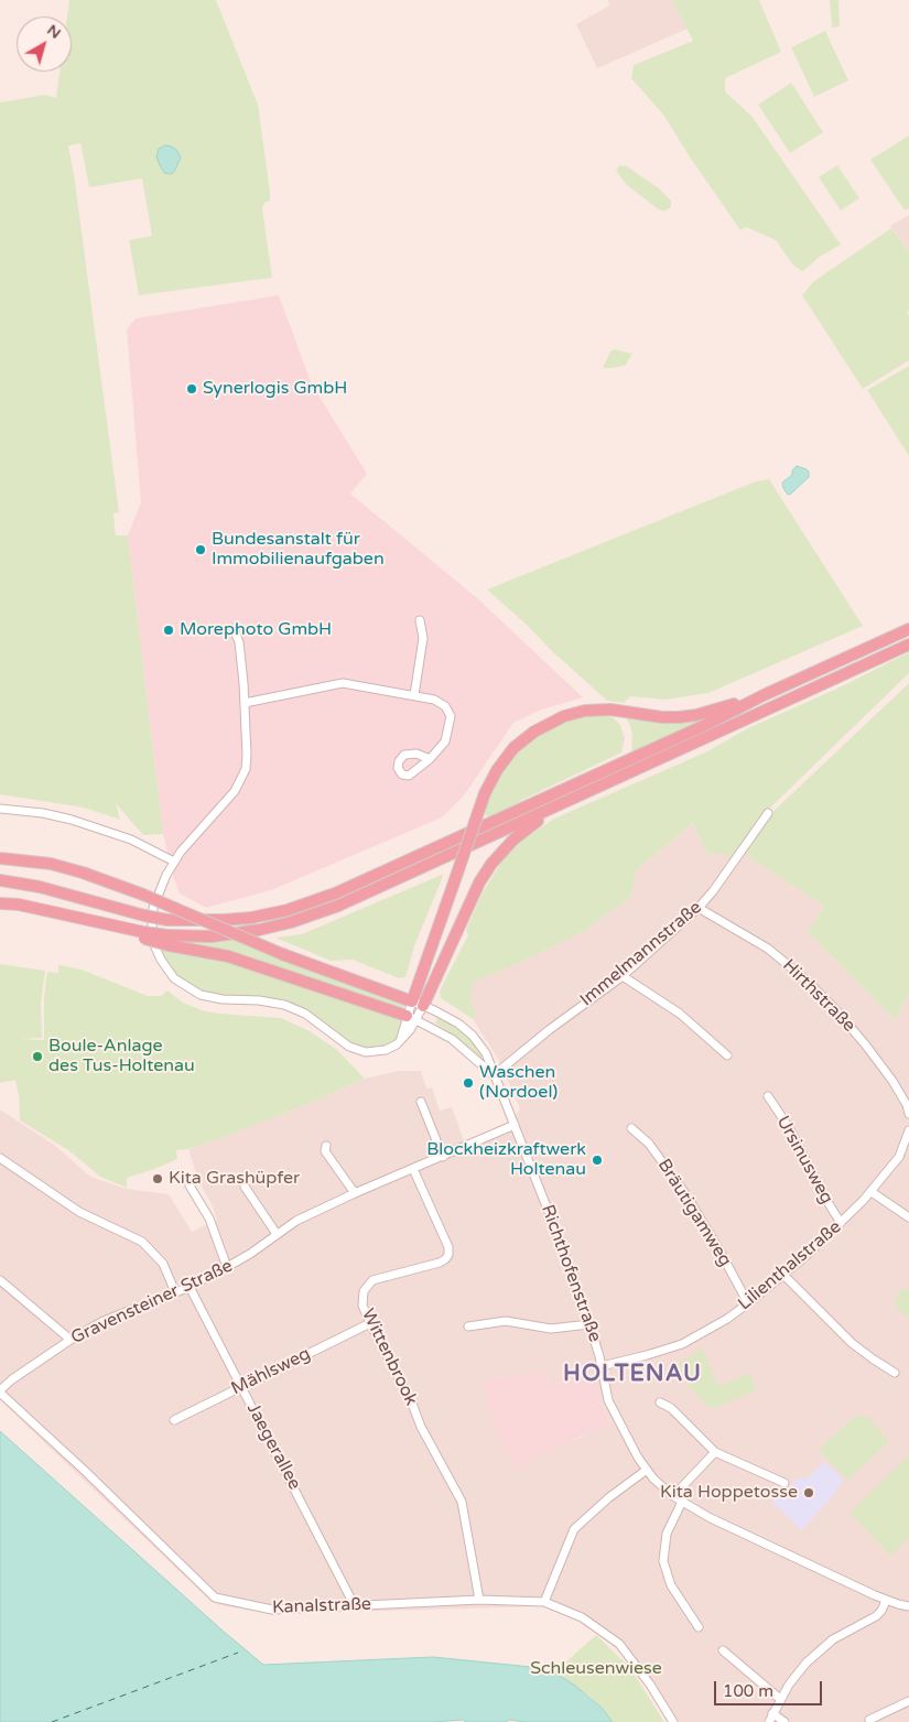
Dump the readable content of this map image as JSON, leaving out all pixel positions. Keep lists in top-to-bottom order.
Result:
{
  "streets": {
    "street": [
      "Immelmannstraße",
      "Hirthstraße",
      "Ursinusweg",
      "Bräutigamweg",
      "Lilienthalstraße",
      "Richthofenstraße",
      "Gravensteiner Straße",
      "Wittenbrook",
      "Mählsweg",
      "Jaegerallee",
      "Kanalstraße"
    ]
  },
  "crossings": [
    ["Immelmannstraße", "Hirthstraße"],
    ["Immelmannstraße", "Richthofenstraße"],
    ["Ursinusweg", "Lilienthalstraße"],
    ["Bräutigamweg", "Lilienthalstraße"],
    ["Lilienthalstraße", "Richthofenstraße"],
    ["Richthofenstraße", "Gravensteiner Straße"],
    ["Gravensteiner Straße", "Wittenbrook"],
    ["Gravensteiner Straße", "Jaegerallee"],
    ["Gravensteiner Straße", "Kanalstraße"],
    ["Wittenbrook", "Mählsweg"],
    ["Wittenbrook", "Kanalstraße"],
    ["Mählsweg", "Jaegerallee"],
    ["Jaegerallee", "Kanalstraße"]
  ],
  "districts": ["HOLTENAU"],
  "parks": ["Schleusenwiese"],
  "places": [
    "Synerlogis GmbH",
    "Bundesanstalt für Immobilienaufgaben",
    "Morephoto GmbH",
    "Boule-Anlage des Tus-Holtenau",
    "Waschen (Nordoel)",
    "Blockheizkraftwerk Holtenau",
    "Kita Grashüpfer",
    "Kita Hoppetosse"
  ],
  "scale_bar": "100 m",
  "north": "top right"
}
